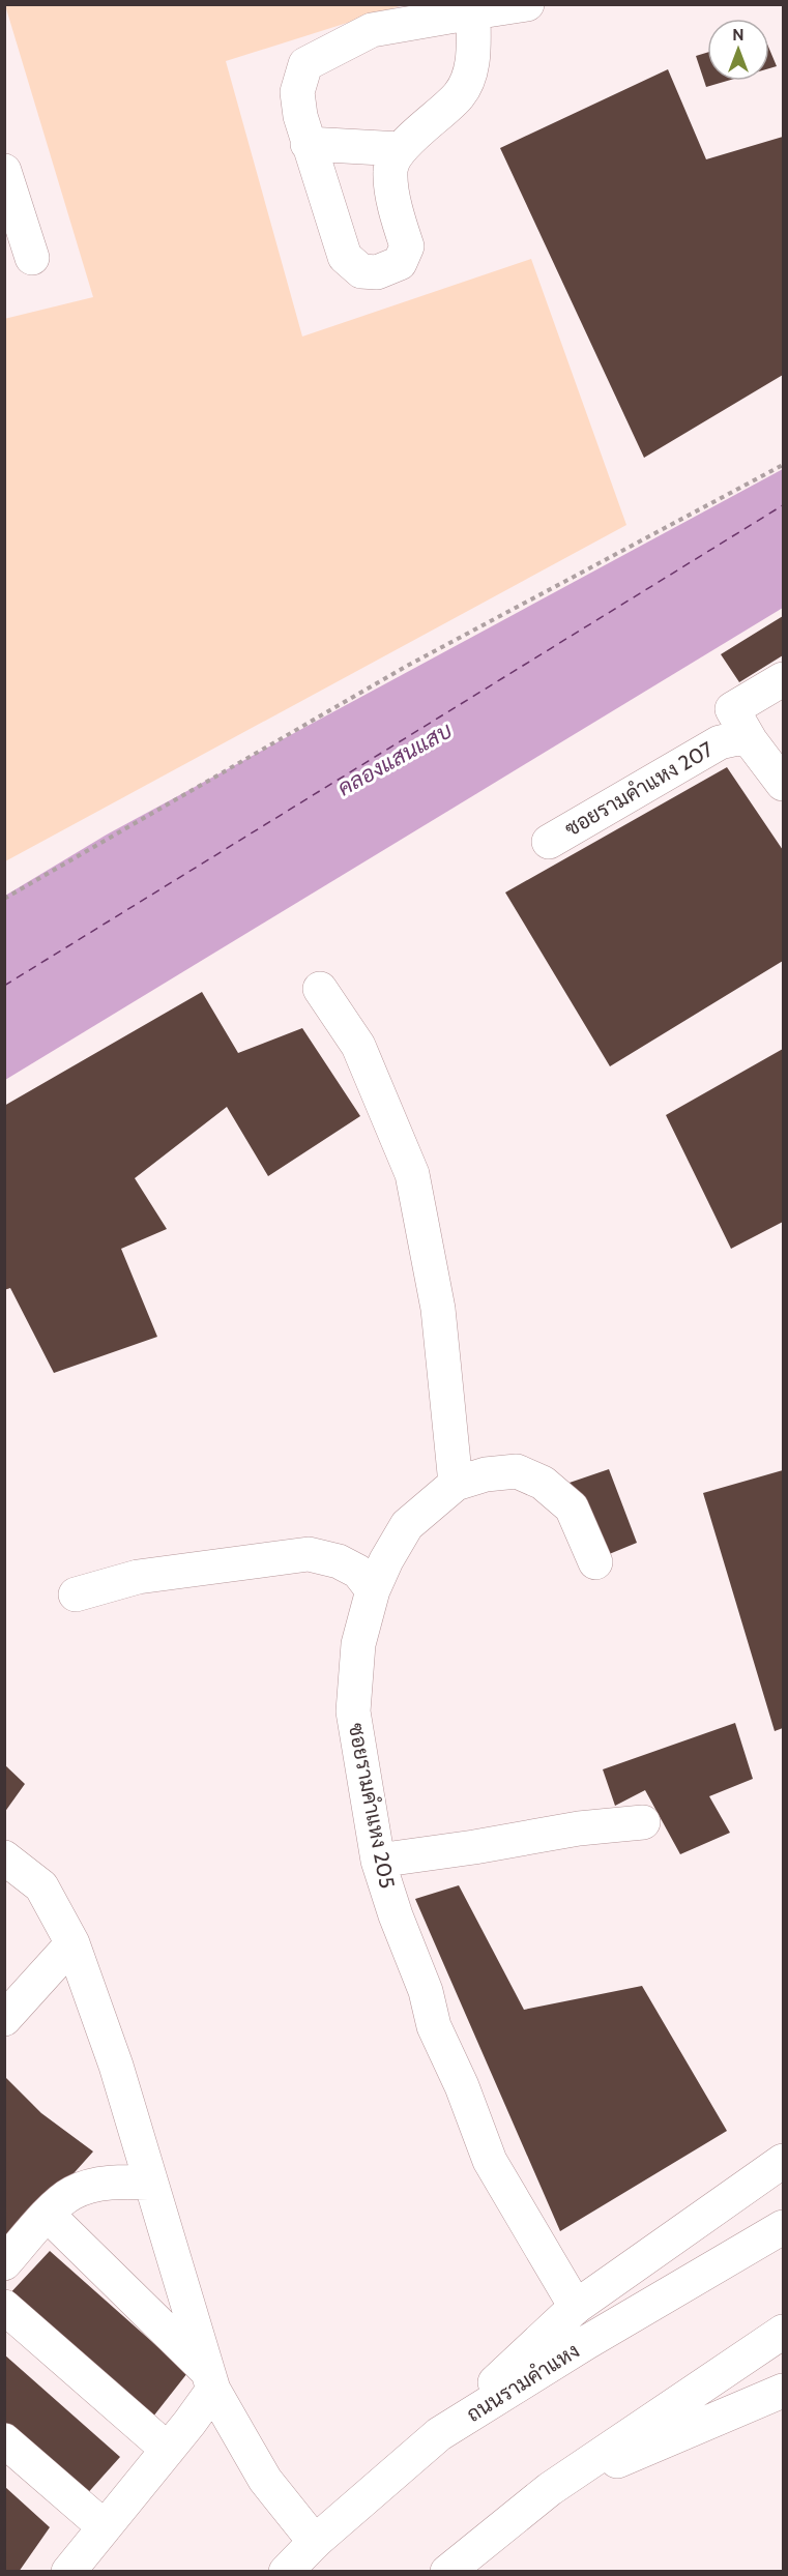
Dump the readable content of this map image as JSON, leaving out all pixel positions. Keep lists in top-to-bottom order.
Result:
{
  "streets": {
    "street": ["ซอยรามคำแหง 207", "ซอยรามคำแหง 205", "ถนนรามคำแหง"]
  },
  "water": ["คลองแสนแสบ"],
  "north": "top"
}
